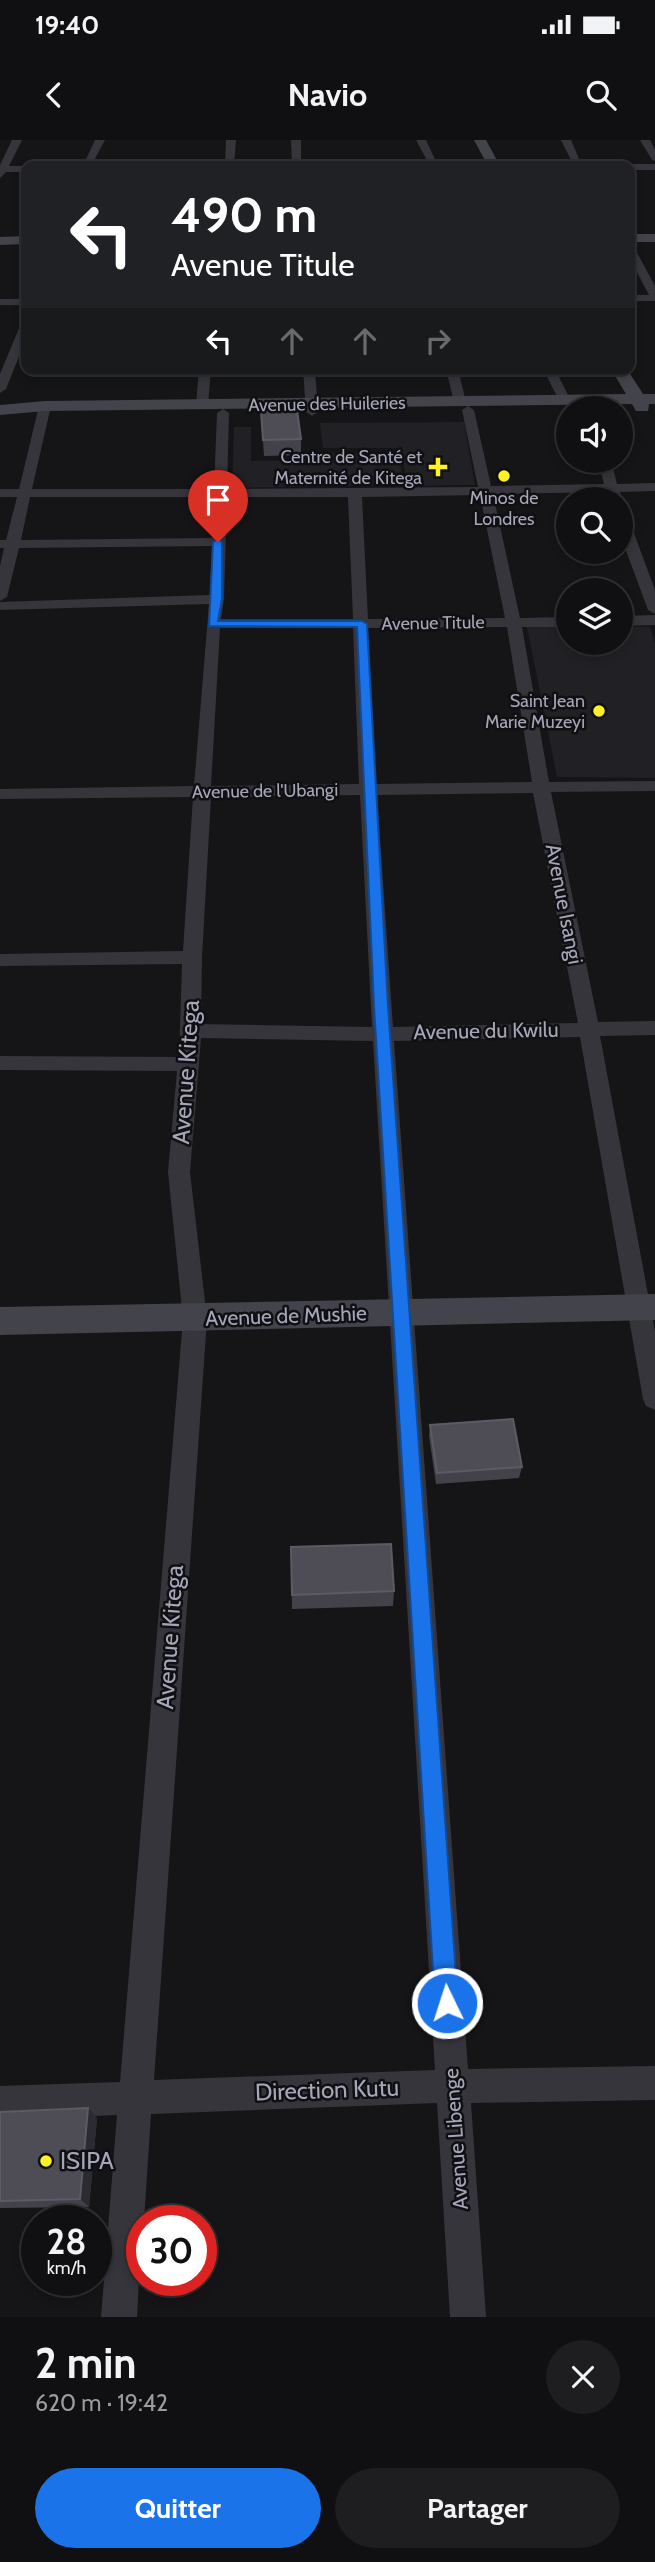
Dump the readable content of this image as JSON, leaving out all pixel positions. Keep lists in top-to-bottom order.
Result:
{
  "streets": {
    "main road": ["Avenue des Huileries", "Avenue de Mushie"],
    "street": [
      "Avenue Titule",
      "Avenue de l'Ubangi",
      "Avenue Isangi",
      "Avenue du Kwilu",
      "Avenue Kitega",
      "Direction Kutu",
      "Avenue Libenge"
    ]
  },
  "crossings": [
    ["Avenue des Huileries", "Avenue Isangi"],
    ["Avenue des Huileries", "Avenue Kitega"],
    ["Avenue Titule", "Avenue Isangi"],
    ["Avenue Titule", "Avenue Kitega"],
    ["Avenue Titule", "Avenue Libenge"],
    ["Avenue de l'Ubangi", "Avenue Isangi"],
    ["Avenue de l'Ubangi", "Avenue Kitega"],
    ["Avenue de l'Ubangi", "Avenue Libenge"],
    ["Avenue Isangi", "Avenue du Kwilu"],
    ["Avenue Isangi", "Avenue de Mushie"],
    ["Avenue du Kwilu", "Avenue Kitega"],
    ["Avenue du Kwilu", "Avenue Libenge"],
    ["Avenue Kitega", "Avenue de Mushie"],
    ["Avenue Kitega", "Direction Kutu"],
    ["Avenue de Mushie", "Avenue Libenge"],
    ["Direction Kutu", "Avenue Libenge"]
  ],
  "places": {
    "health": ["Centre de Santé et Maternité de Kitega"],
    "other": ["Minos de Londres", "Saint Jean Marie Muzeyi", "ISIPA"]
  },
  "page": {
    "status": "19:40",
    "header": "Navio",
    "turn": ["490 m", "Avenue Titule"],
    "speed": "28 km/h",
    "limit": "30",
    "heading": ["2 min", "620 m · 19:42"],
    "buttons": ["Quitter", "Partager"]
  }
}
